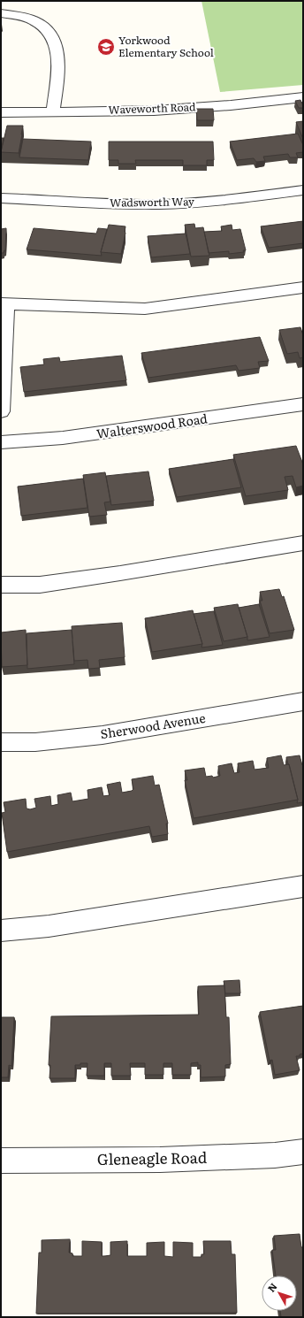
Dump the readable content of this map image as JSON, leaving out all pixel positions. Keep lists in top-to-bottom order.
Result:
{
  "streets": {
    "street": [
      "Waveworth Road",
      "Wadsworth Way",
      "Walterswood Road",
      "Sherwood Avenue",
      "Gleneagle Road"
    ]
  },
  "places": {
    "school or university": ["Yorkwood Elementary School"]
  },
  "north": "top left"
}
